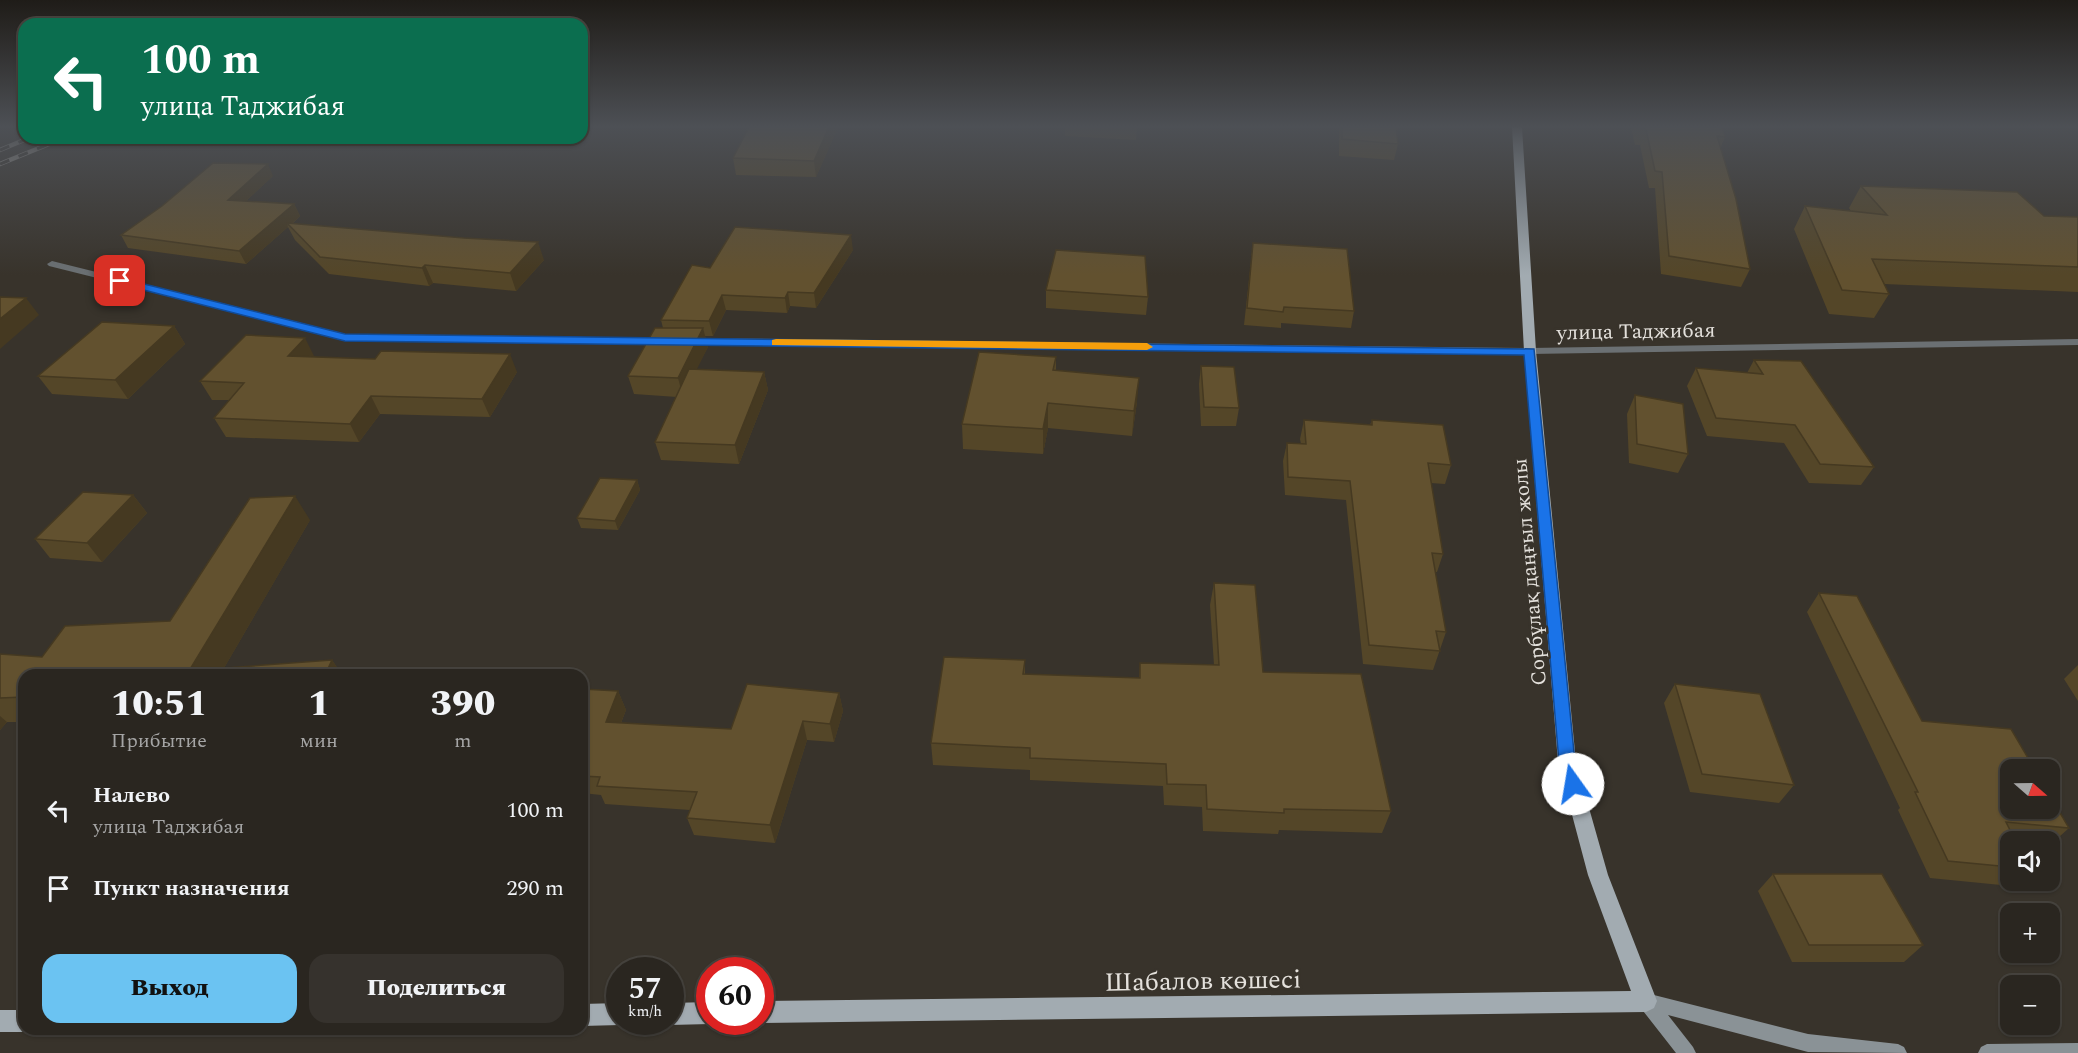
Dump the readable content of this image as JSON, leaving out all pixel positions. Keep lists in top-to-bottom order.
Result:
{
  "streets": {
    "main road": ["Сорбұлақ даңғыл жолы", "Шабалов көшесі"],
    "street": ["улица Таджибая"]
  },
  "crossings": [
    ["улица Таджибая", "Сорбұлақ даңғыл жолы"],
    ["Сорбұлақ даңғыл жолы", "Шабалов көшесі"]
  ],
  "north": "right",
  "page": {
    "turn": ["100 m", "улица Таджибая"],
    "eta": [
      "10:51",
      "Прибытие",
      "1",
      "мин",
      "390",
      "m"
    ],
    "map_buttons": ["+", "−"],
    "list": [
      {
        "name": "Налево",
        "note": "улица Таджибая",
        "value": "100 m"
      },
      {
        "name": "Пункт назначения",
        "value": "290 m"
      }
    ],
    "buttons": ["Выход", "Поделиться"],
    "speed": "57 km/h",
    "limit": "60"
  }
}
